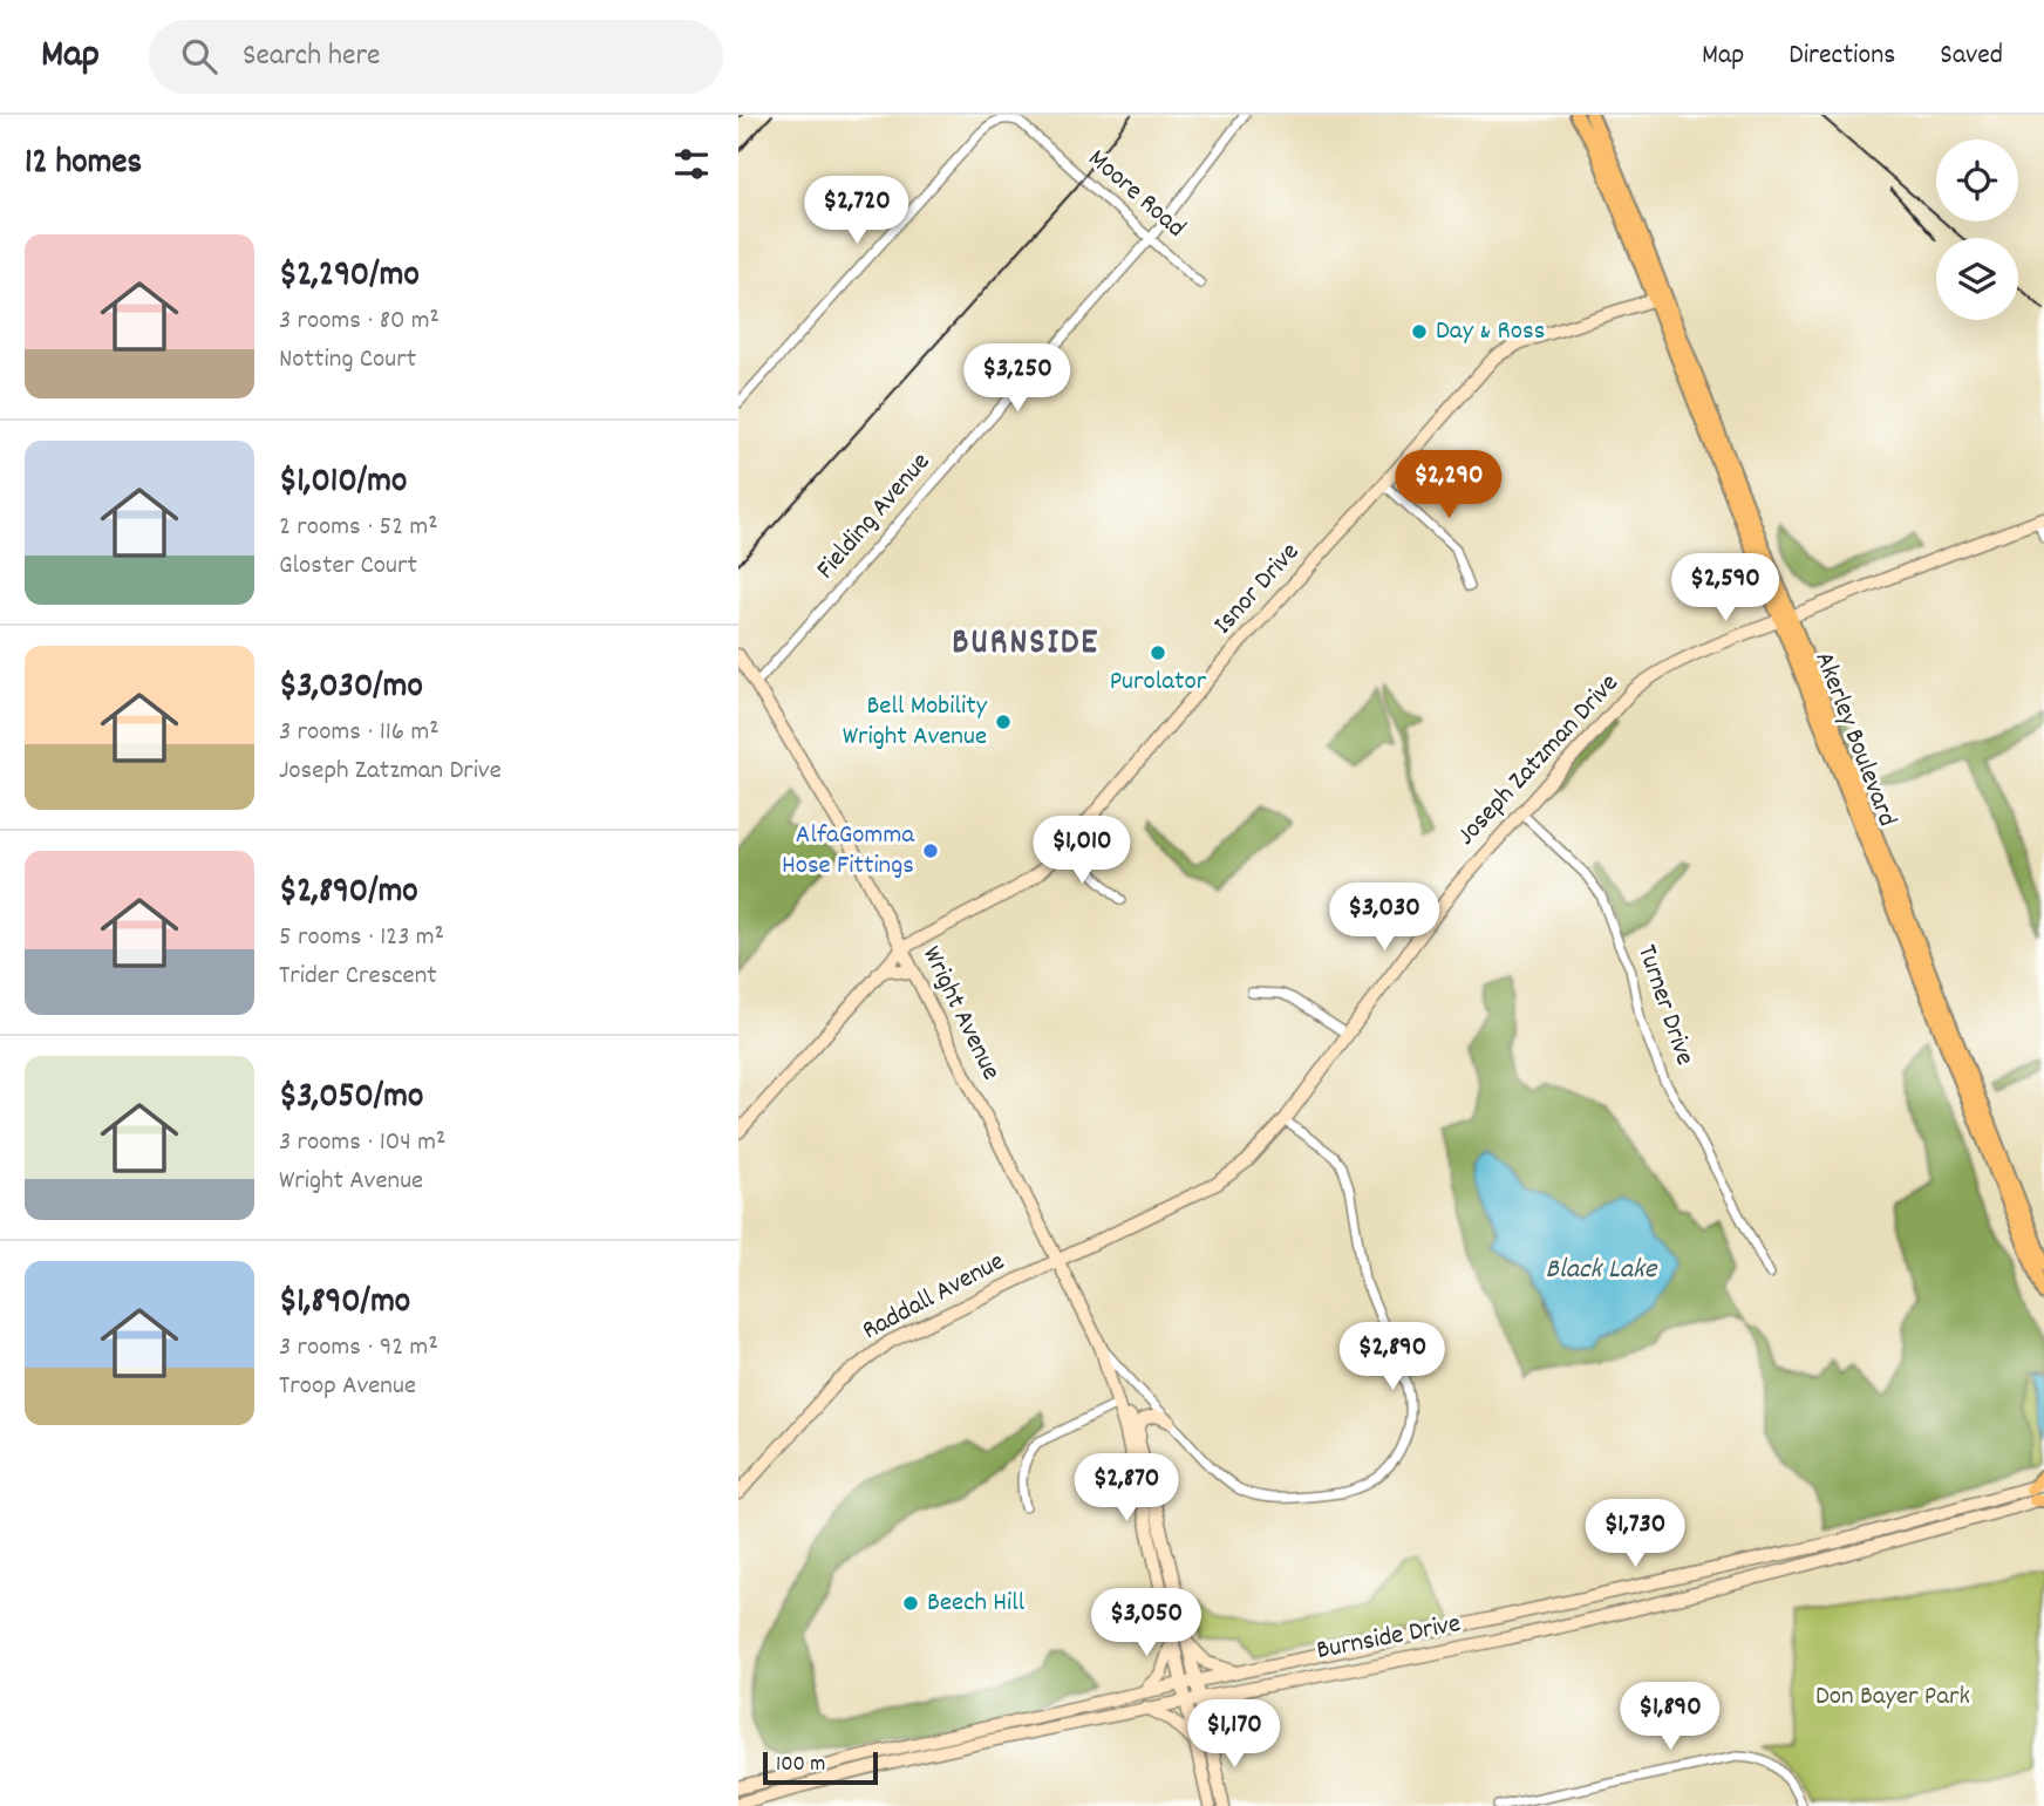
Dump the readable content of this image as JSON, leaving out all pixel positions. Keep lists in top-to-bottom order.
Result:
{
  "streets": {
    "main road": [
      "Isnor Drive",
      "Akerley Boulevard",
      "Joseph Zatzman Drive",
      "Wright Avenue",
      "Raddall Avenue",
      "Burnside Drive"
    ],
    "street": ["Moore Road", "Fielding Avenue", "Turner Drive"]
  },
  "crossings": [
    ["Moore Road", "Fielding Avenue"],
    ["Fielding Avenue", "Wright Avenue"],
    ["Isnor Drive", "Akerley Boulevard"],
    ["Isnor Drive", "Wright Avenue"],
    ["Akerley Boulevard", "Joseph Zatzman Drive"],
    ["Joseph Zatzman Drive", "Turner Drive"],
    ["Joseph Zatzman Drive", "Wright Avenue"],
    ["Joseph Zatzman Drive", "Raddall Avenue"],
    ["Wright Avenue", "Raddall Avenue"],
    ["Wright Avenue", "Burnside Drive"]
  ],
  "districts": ["BURNSIDE"],
  "water": ["Black Lake"],
  "parks": ["Don Bayer Park"],
  "places": [
    "Day & Ross",
    "Purolator",
    "Bell Mobility Wright Avenue",
    "AlfaGomma Hose Fittings",
    "Beech Hill"
  ],
  "scale_bar": "100 m",
  "page": {
    "header": "Map",
    "search": "Search here",
    "nav": ["Map", "Directions", "Saved"],
    "heading": "12 homes",
    "price": [
      "$2,720",
      "$3,250",
      "$2,290",
      "$2,590",
      "$1,010",
      "$3,030",
      "$2,890",
      "$2,870",
      "$1,730",
      "$3,050",
      "$1,890",
      "$1,170"
    ],
    "list": [
      {
        "name": "$2,290/mo",
        "note": "3 rooms · 80 m² · Notting Court"
      },
      {
        "name": "$1,010/mo",
        "note": "2 rooms · 52 m² · Gloster Court"
      },
      {
        "name": "$3,030/mo",
        "note": "3 rooms · 116 m² · Joseph Zatzman Drive"
      },
      {
        "name": "$2,890/mo",
        "note": "5 rooms · 123 m² · Trider Crescent"
      },
      {
        "name": "$3,050/mo",
        "note": "3 rooms · 104 m² · Wright Avenue"
      },
      {
        "name": "$1,890/mo",
        "note": "3 rooms · 92 m² · Troop Avenue"
      }
    ],
    "scale": "100 m"
  }
}
